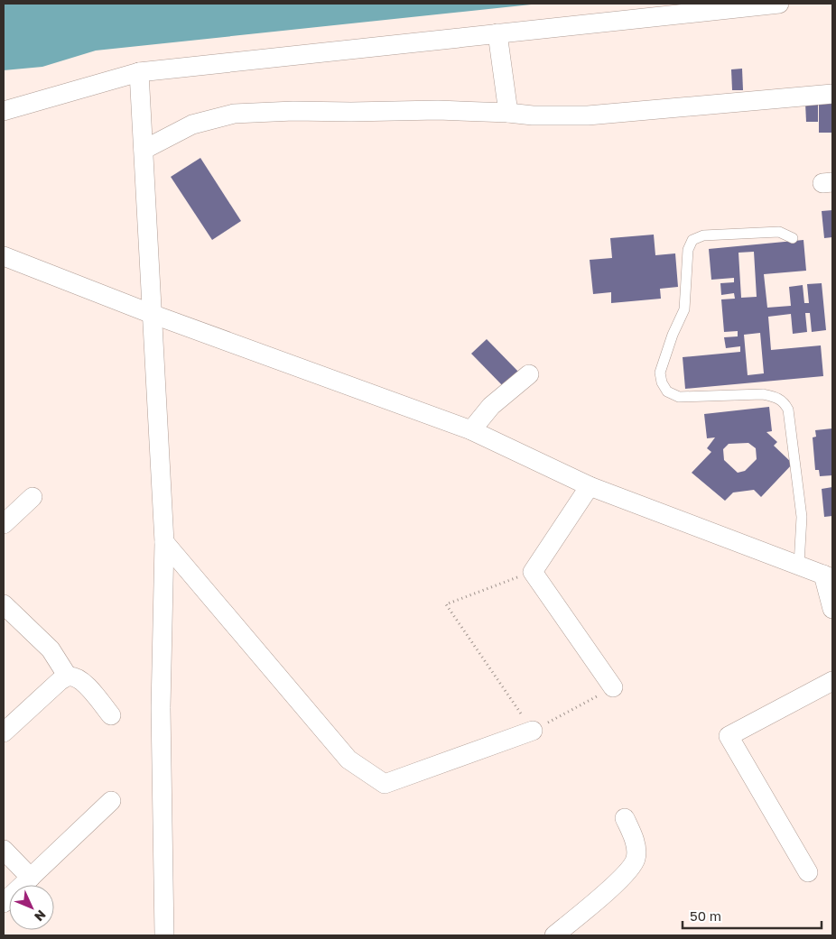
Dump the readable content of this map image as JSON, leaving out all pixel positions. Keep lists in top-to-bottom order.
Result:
{
  "scale_bar": "50 m",
  "north": "bottom right"
}
